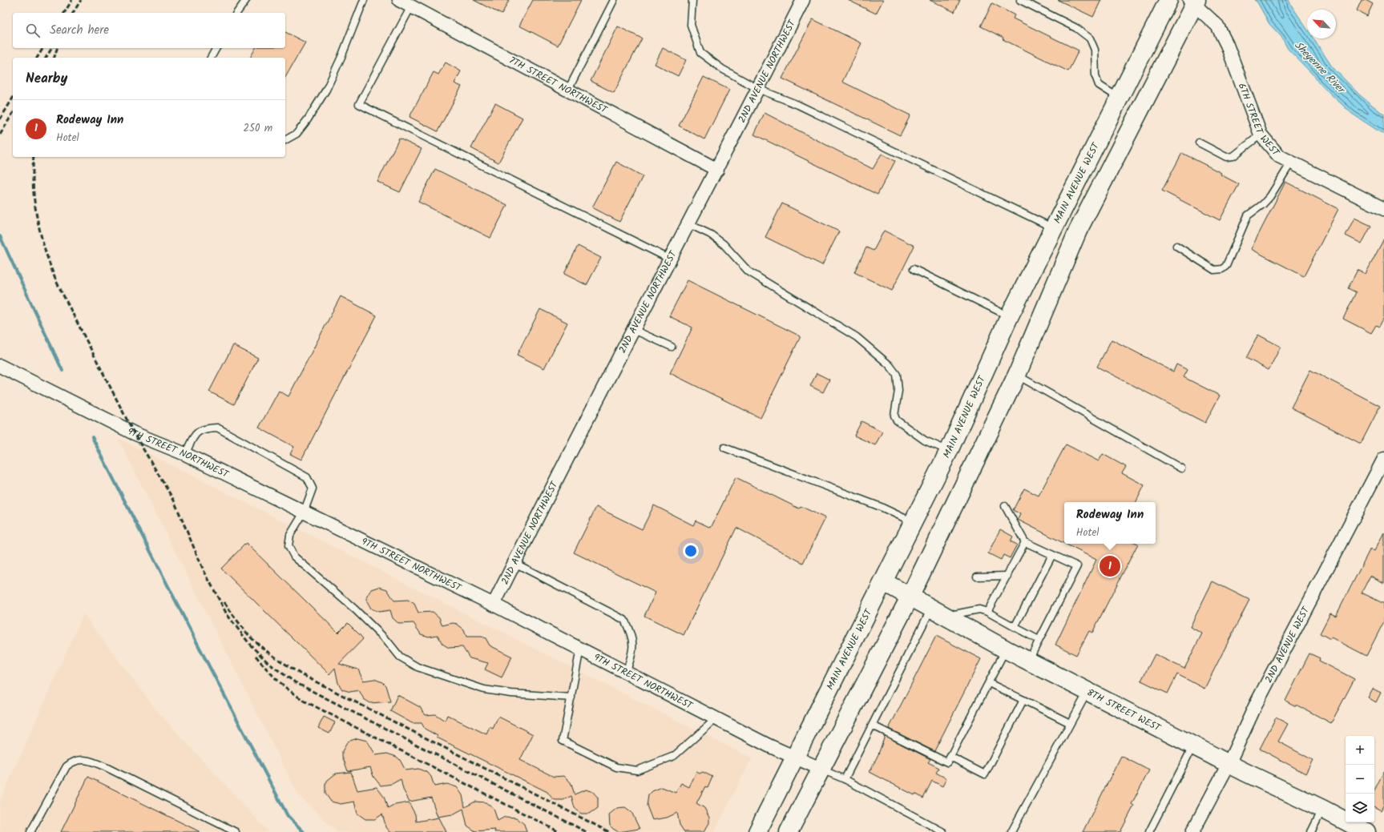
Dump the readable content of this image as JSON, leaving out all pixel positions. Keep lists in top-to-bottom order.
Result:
{
  "streets": {
    "main road": ["MAIN AVENUE WEST", "8TH STREET WEST"],
    "street": [
      "2ND AVENUE NORTHWEST",
      "7TH STREET NORTHWEST",
      "6TH STREET WEST",
      "9TH STREET NORTHWEST",
      "2ND AVENUE WEST"
    ]
  },
  "crossings": [
    ["2ND AVENUE NORTHWEST", "7TH STREET NORTHWEST"],
    ["2ND AVENUE NORTHWEST", "9TH STREET NORTHWEST"],
    ["MAIN AVENUE WEST", "9TH STREET NORTHWEST"],
    ["MAIN AVENUE WEST", "8TH STREET WEST"],
    ["2ND AVENUE WEST", "8TH STREET WEST"]
  ],
  "water": ["Sheyenne River"],
  "north": "top left",
  "page": {
    "search": "Search here",
    "heading": "Nearby",
    "list": [
      {
        "mark": "1",
        "name": "Rodeway Inn",
        "note": "Hotel",
        "value": "250 m"
      }
    ],
    "popup": ["Rodeway Inn", "Hotel"],
    "pins": "1",
    "map_buttons": ["+", "−"]
  }
}
